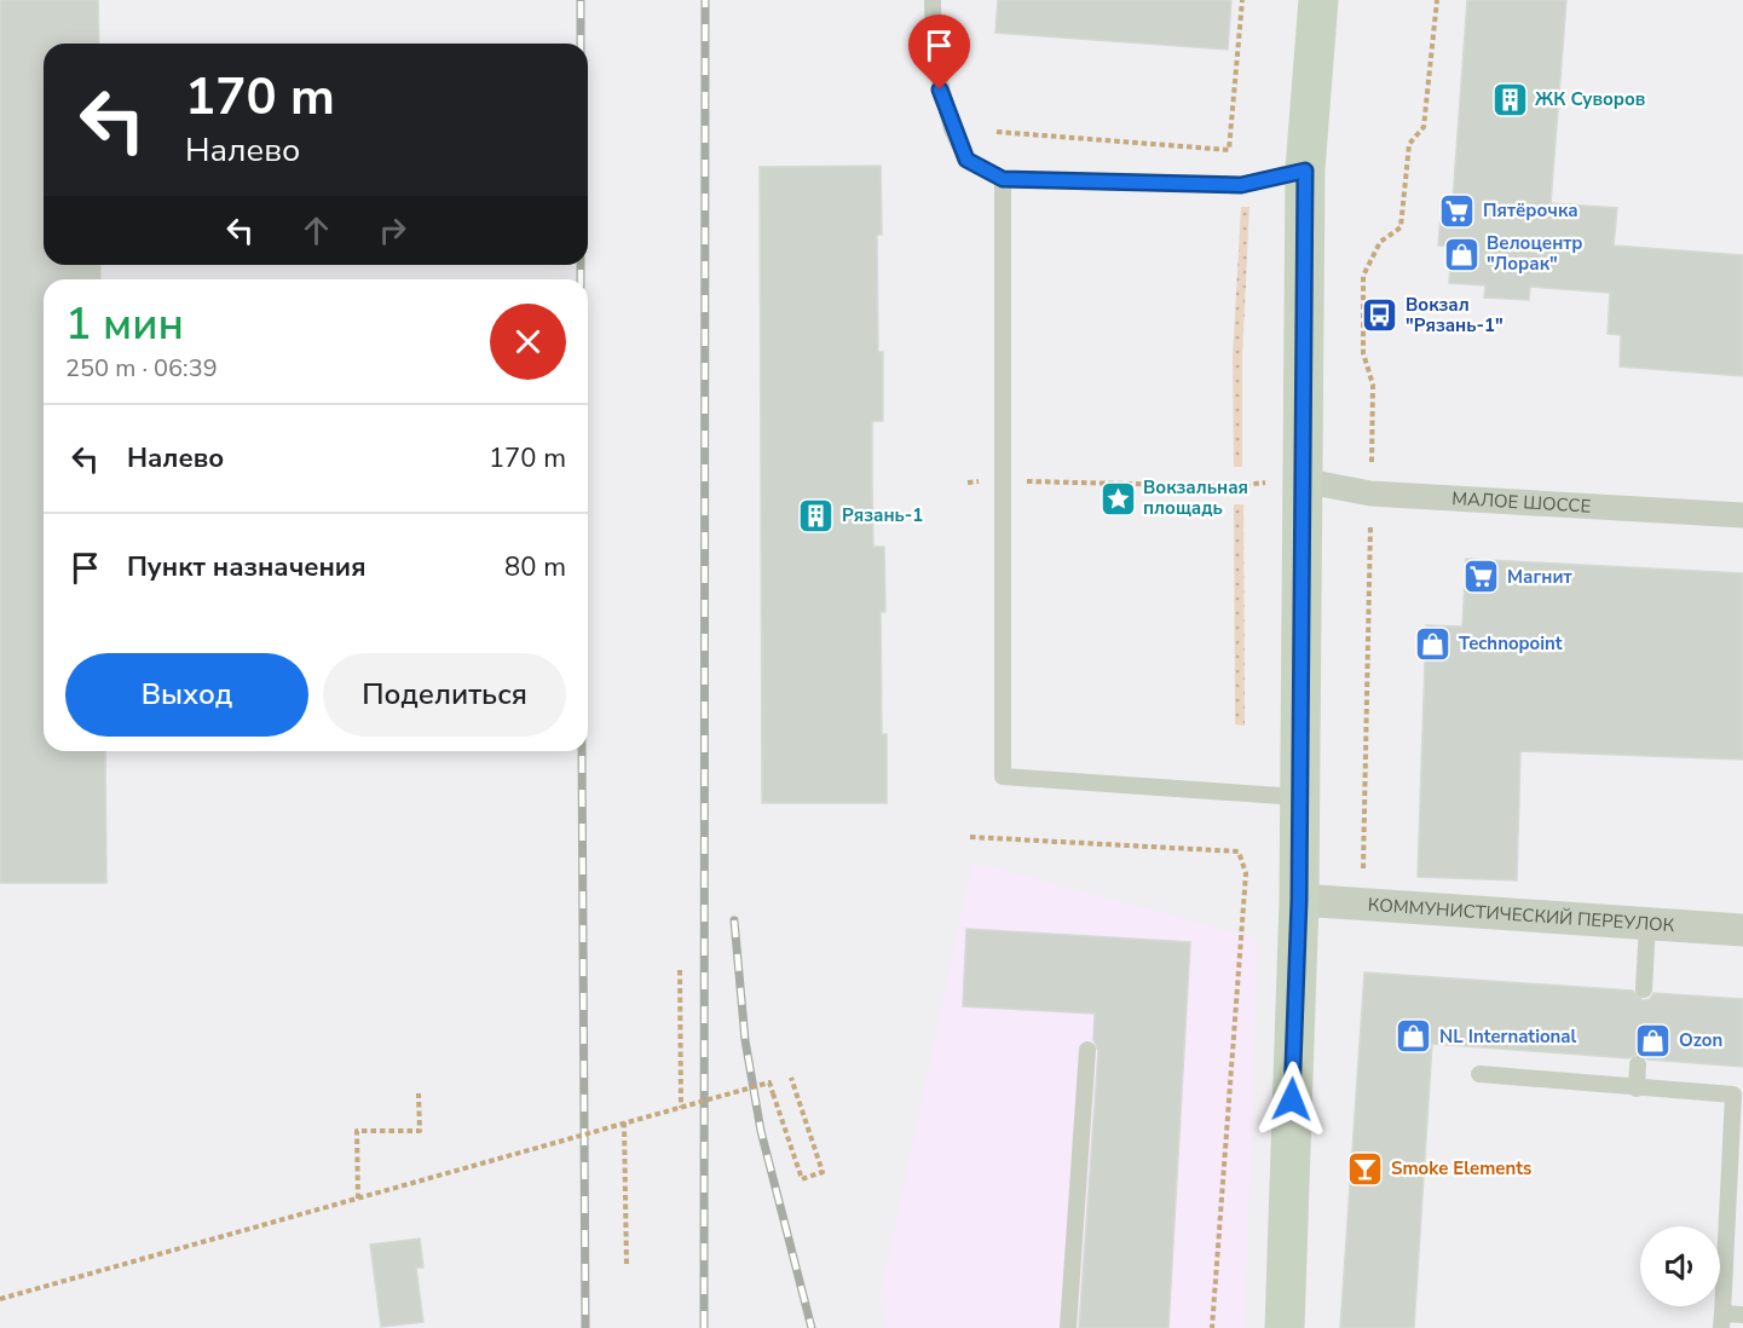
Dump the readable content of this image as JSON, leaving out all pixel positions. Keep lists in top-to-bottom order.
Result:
{
  "streets": {
    "street": ["МАЛОЕ ШОССЕ", "КОММУНИСТИЧЕСКИЙ ПЕРЕУЛОК"]
  },
  "places": {
    "building": ["ЖК Суворов", "Рязань-1"],
    "supermarket": ["Пятёрочка", "Магнит"],
    "shop": [
      "Велоцентр \"Лорак\"",
      "Technopoint",
      "NL International",
      "Ozon"
    ],
    "bus stop": ["Вокзал \"Рязань-1\""],
    "place": ["Вокзальная площадь"],
    "bar": ["Smoke Elements"]
  },
  "page": {
    "turn": ["170 m", "Налево"],
    "heading": ["1 мин", "250 m · 06:39"],
    "list": [
      {
        "name": "Налево",
        "value": "170 m"
      },
      {
        "name": "Пункт назначения",
        "value": "80 m"
      }
    ],
    "buttons": ["Выход", "Поделиться"]
  }
}
